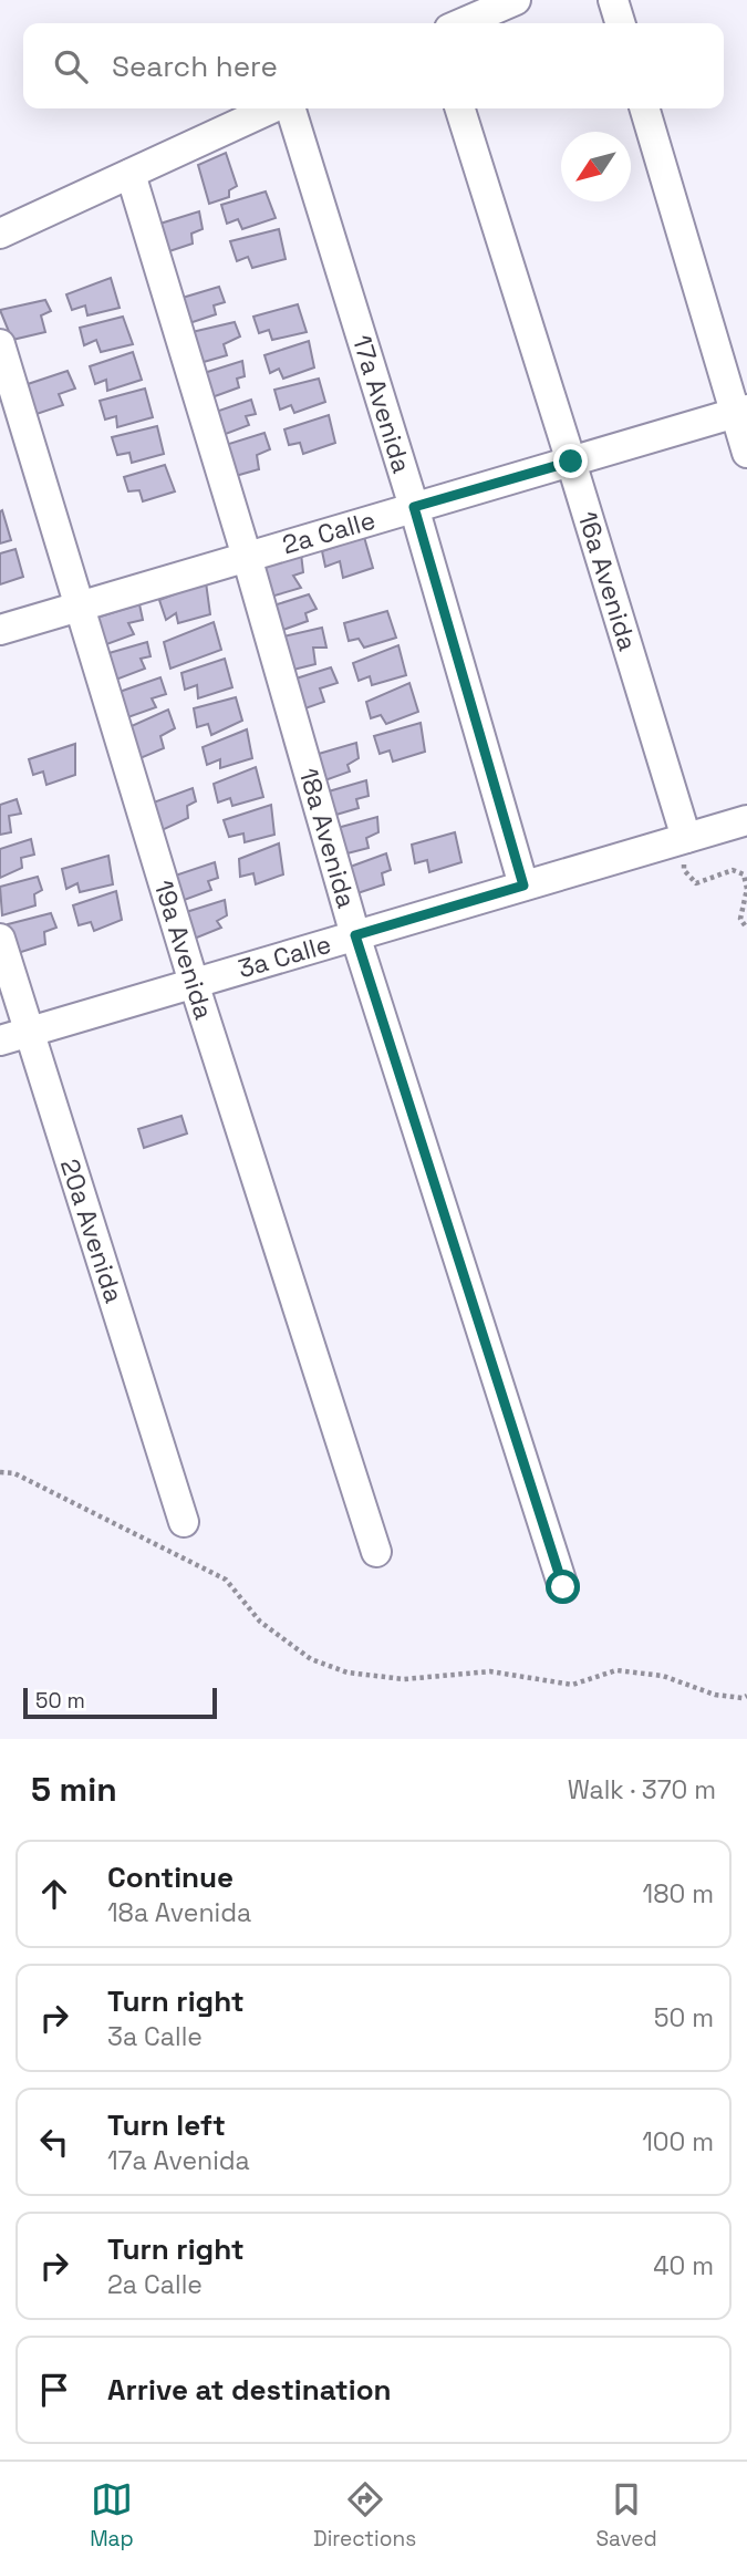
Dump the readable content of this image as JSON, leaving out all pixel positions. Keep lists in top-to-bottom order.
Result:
{
  "streets": {
    "street": [
      "17a Avenida",
      "2a Calle",
      "16a Avenida",
      "18a Avenida",
      "19a Avenida",
      "3a Calle",
      "20a Avenida"
    ]
  },
  "crossings": [
    ["17a Avenida", "2a Calle"],
    ["17a Avenida", "3a Calle"],
    ["2a Calle", "16a Avenida"],
    ["2a Calle", "18a Avenida"],
    ["2a Calle", "19a Avenida"],
    ["16a Avenida", "3a Calle"],
    ["18a Avenida", "3a Calle"],
    ["19a Avenida", "3a Calle"],
    ["3a Calle", "20a Avenida"]
  ],
  "scale_bar": "50 m",
  "north": "bottom left",
  "page": {
    "search": "Search here",
    "scale": "50 m",
    "heading": ["5 min", "Walk · 370 m"],
    "list": [
      ["Continue", "18a Avenida", "180 m"],
      ["Turn right", "3a Calle", "50 m"],
      ["Turn left", "17a Avenida", "100 m"],
      ["Turn right", "2a Calle", "40 m"],
      "Arrive at destination"
    ],
    "nav": ["Map", "Directions", "Saved"]
  }
}
